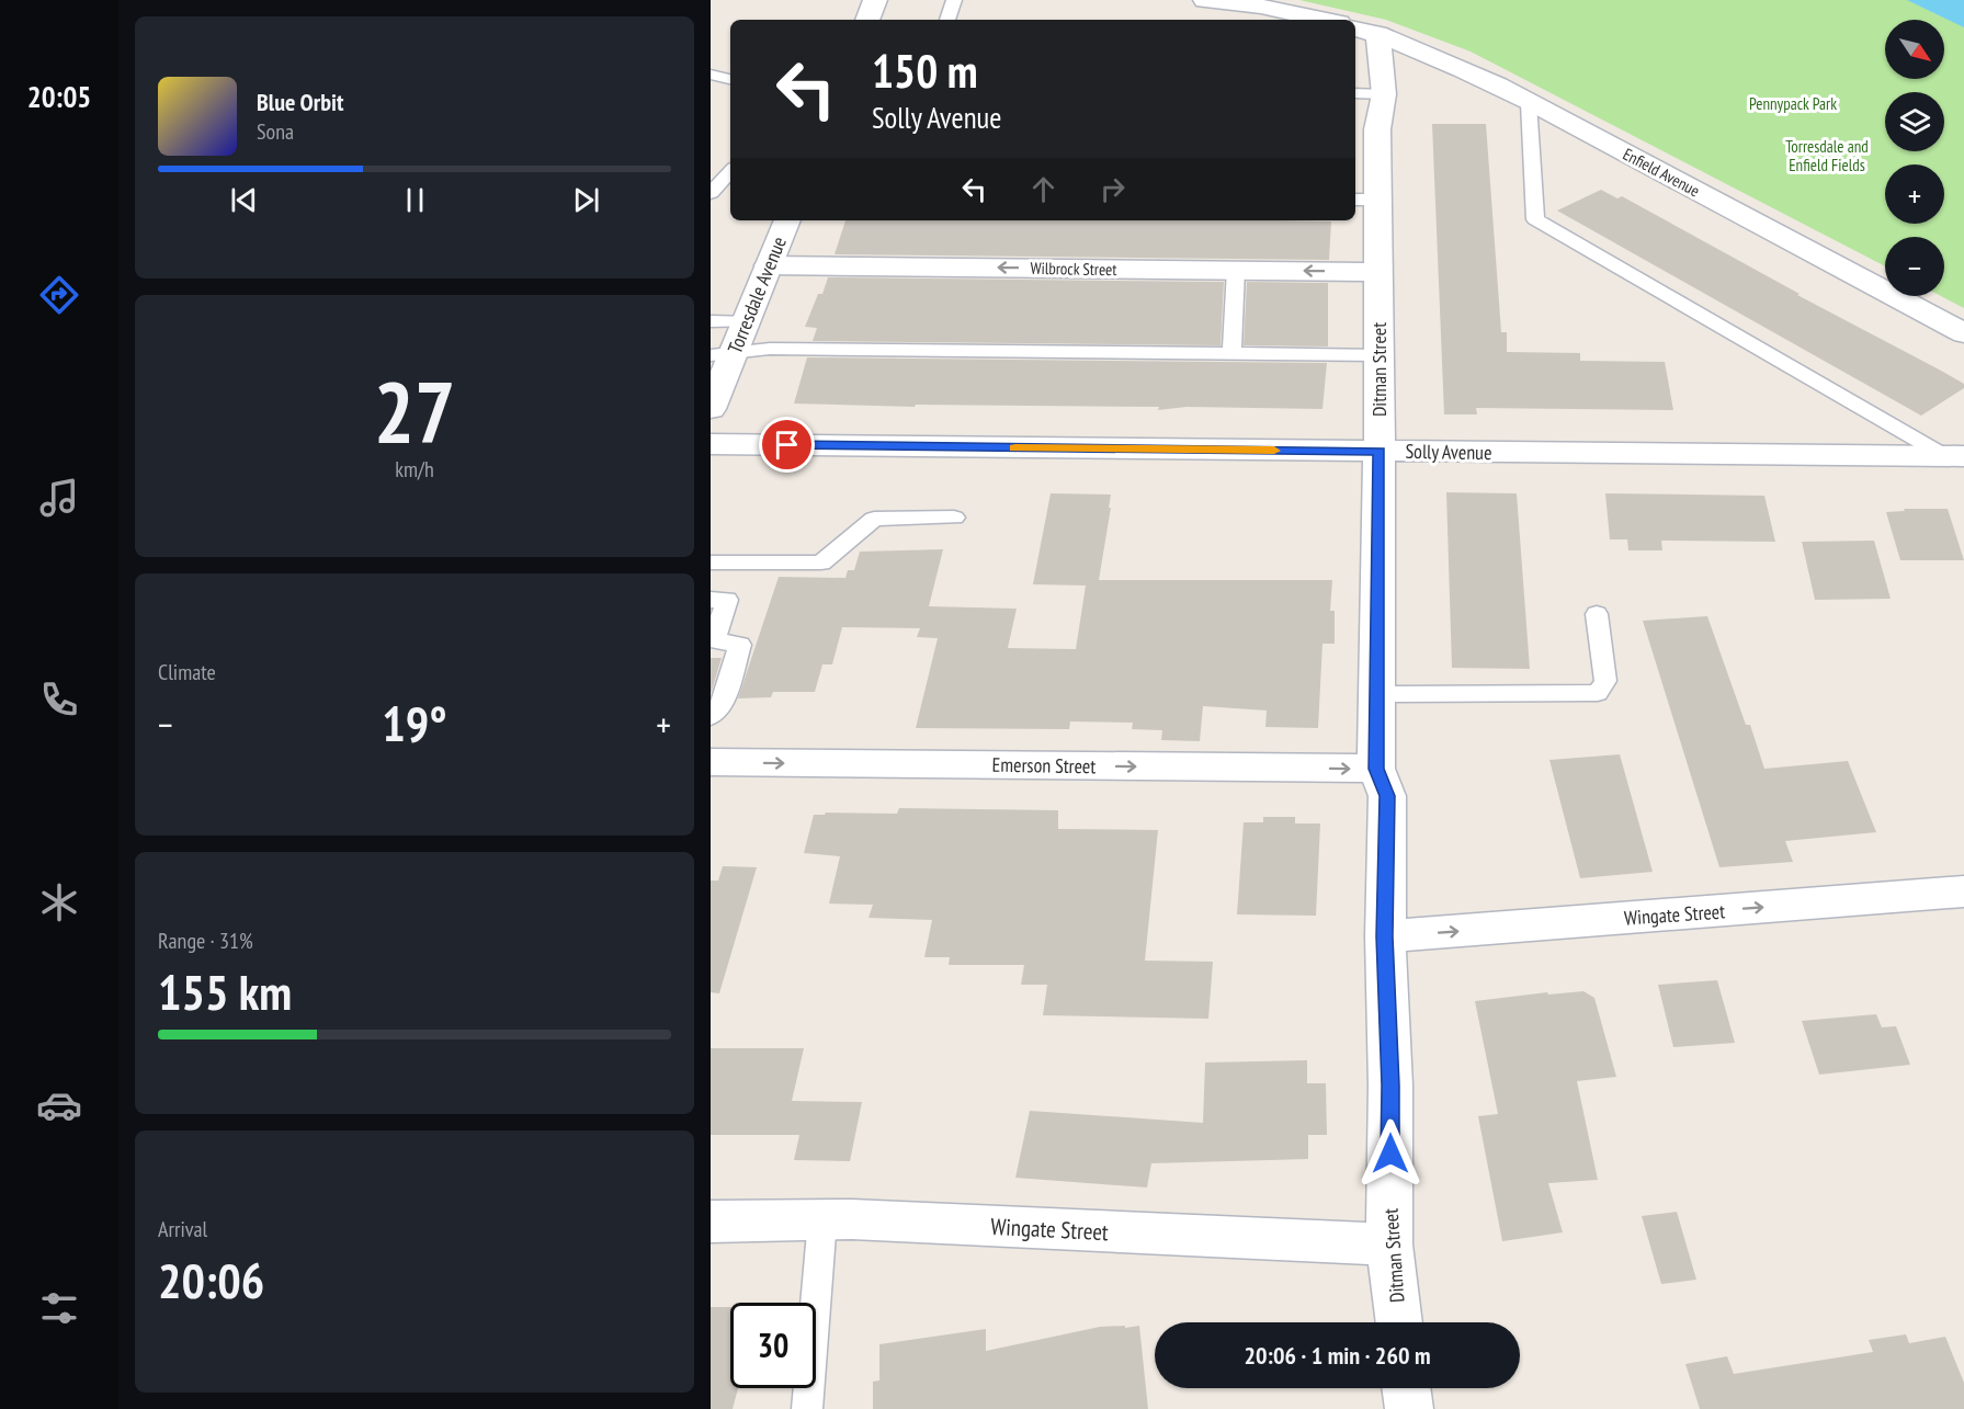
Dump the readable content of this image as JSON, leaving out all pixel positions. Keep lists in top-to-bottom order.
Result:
{
  "streets": {
    "street": [
      "Enfield Avenue",
      "Wilbrock Street",
      "Torresdale Avenue",
      "Ditman Street",
      "Solly Avenue",
      "Emerson Street",
      "Wingate Street"
    ]
  },
  "crossings": [
    ["Enfield Avenue", "Ditman Street"],
    ["Wilbrock Street", "Torresdale Avenue"],
    ["Wilbrock Street", "Ditman Street"],
    ["Ditman Street", "Solly Avenue"],
    ["Ditman Street", "Emerson Street"],
    ["Ditman Street", "Wingate Street"]
  ],
  "one_way": ["Wilbrock Street", "Emerson Street", "Wingate Street"],
  "parks": ["Pennypack Park", "Torresdale and Enfield Fields"],
  "north": "bottom right",
  "page": {
    "tabs": "20:05",
    "map_buttons": ["+", "−"],
    "turn": ["150 m", "Solly Avenue"],
    "song": ["Blue Orbit", "Sona"],
    "tile": [
      ["27", "km/h"],
      "Climate",
      ["Range · 31%", "155 km"],
      ["Arrival", "20:06"]
    ],
    "heat": ["−", "19°", "+"],
    "limit": "30",
    "trip": "20:06 · 1 min · 260 m"
  }
}
